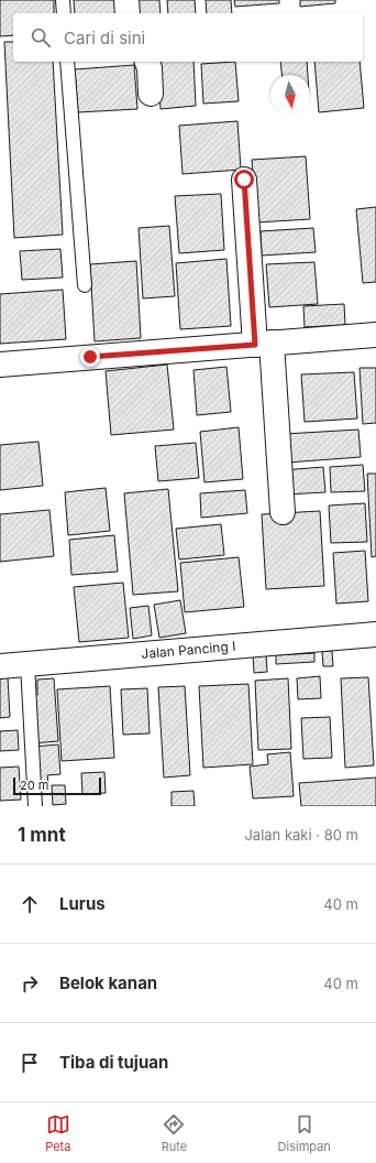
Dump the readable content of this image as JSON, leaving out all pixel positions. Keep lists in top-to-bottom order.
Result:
{
  "streets": {
    "street": ["Jalan Pancing I"]
  },
  "scale_bar": "20 m",
  "north": "bottom",
  "page": {
    "search": "Cari di sini",
    "scale": "20 m",
    "heading": ["1 mnt", "Jalan kaki · 80 m"],
    "list": [
      ["Lurus", "40 m"],
      ["Belok kanan", "40 m"],
      "Tiba di tujuan"
    ],
    "nav": ["Peta", "Rute", "Disimpan"]
  }
}
